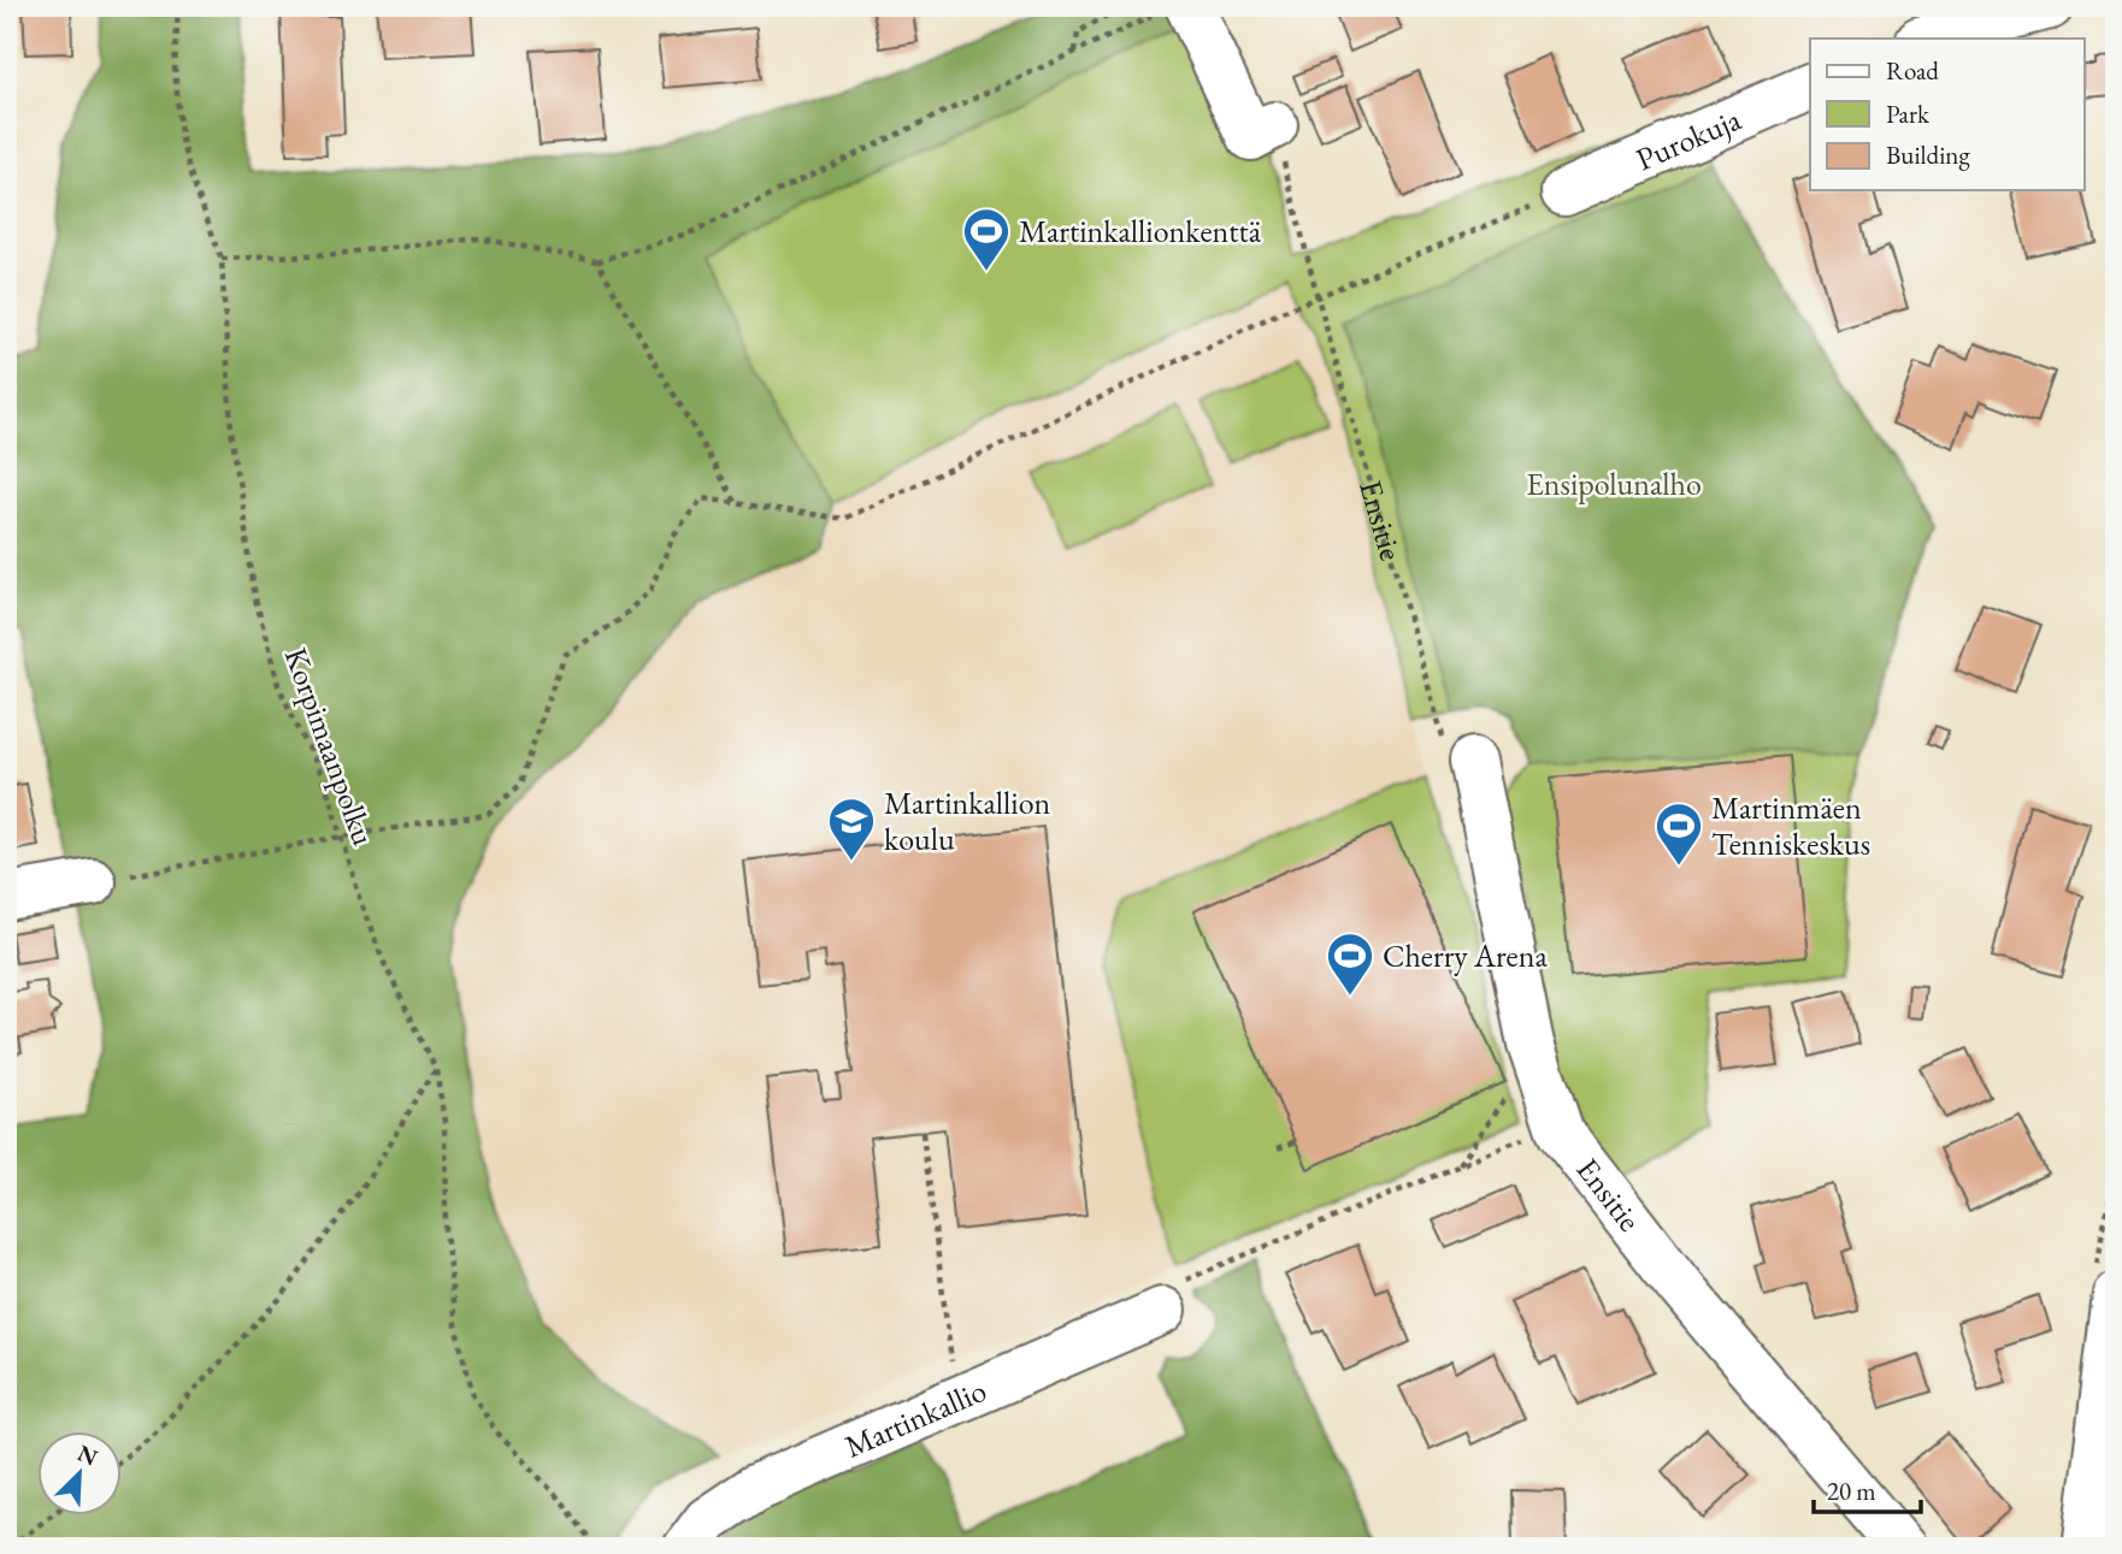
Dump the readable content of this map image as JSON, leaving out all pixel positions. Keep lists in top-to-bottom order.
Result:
{
  "streets": {
    "street": ["Purokuja", "Ensitie", "Martinkallio"],
    "path": ["Korpimaanpolku"]
  },
  "parks": ["Ensipolunalho"],
  "places": {
    "sports": ["Martinkallionkenttä", "Martinmäen Tenniskeskus", "Cherry Arena"],
    "school or university": ["Martinkallion koulu"]
  },
  "legend": ["Road", "Park", "Building"],
  "scale_bar": "20 m",
  "north": "top right"
}
